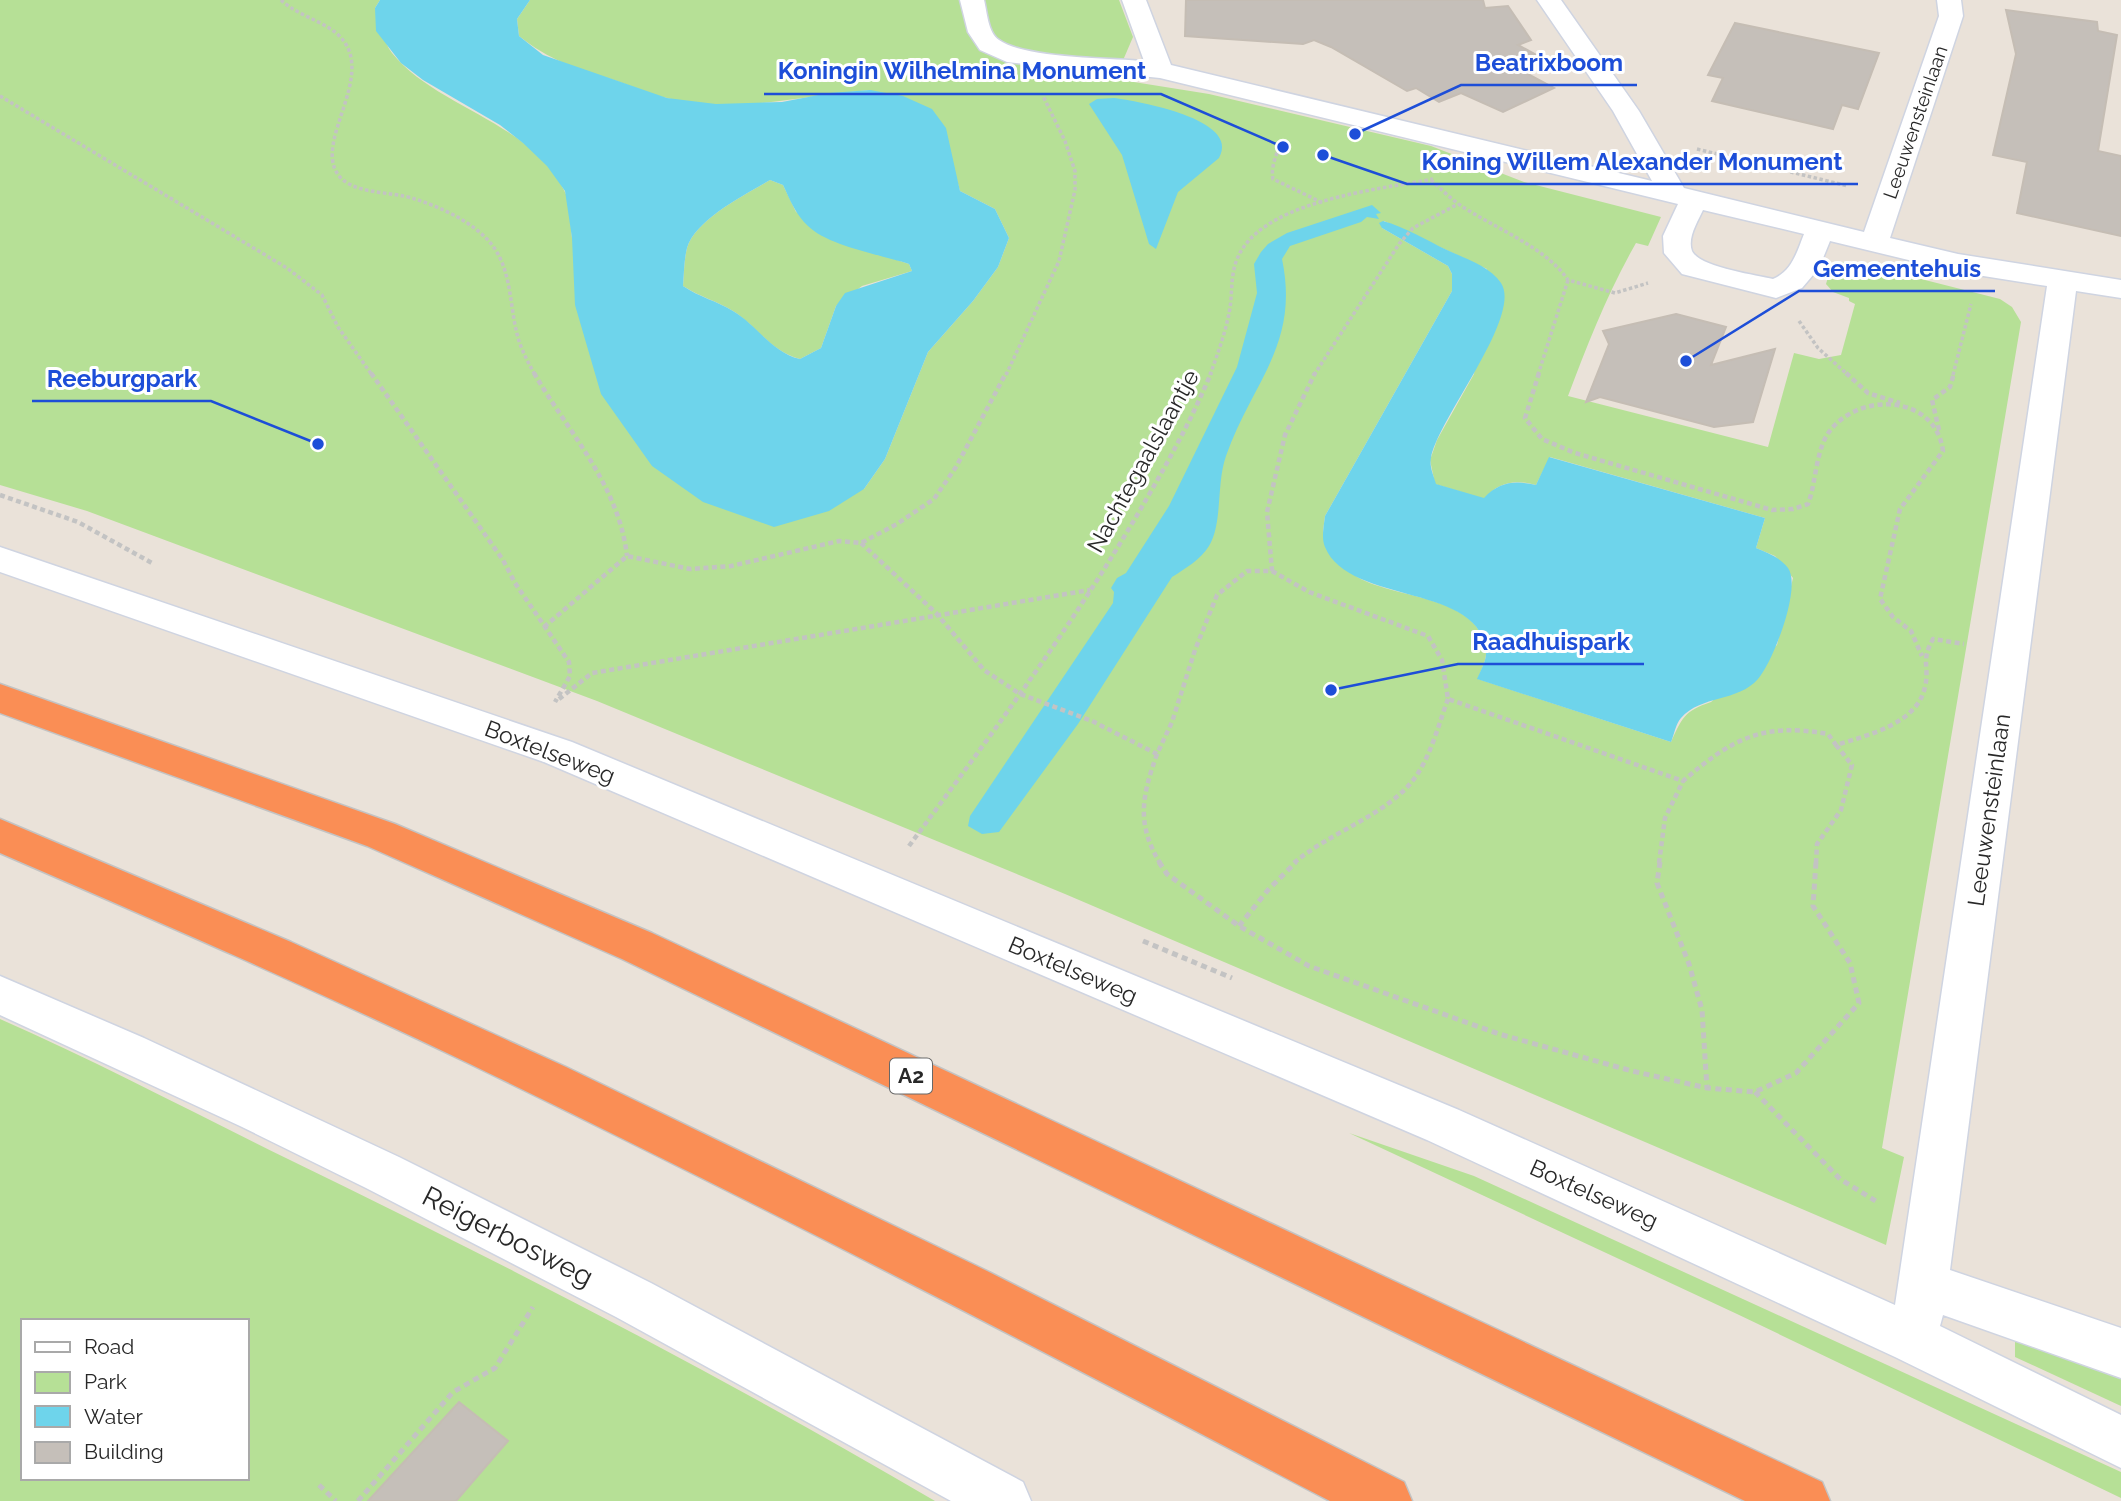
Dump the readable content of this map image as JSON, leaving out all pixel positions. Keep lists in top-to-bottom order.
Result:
{
  "streets": {
    "highway": ["A2"],
    "street": ["Leeuwensteinlaan", "Boxtelseweg", "Reigerbosweg"],
    "path": ["Nachtegaalslaantje"]
  },
  "crossings": [
    ["Leeuwensteinlaan", "Boxtelseweg"]
  ],
  "places": [
    "Beatrixboom",
    "Koningin Wilhelmina Monument",
    "Koning Willem Alexander Monument",
    "Gemeentehuis",
    "Reeburgpark",
    "Raadhuispark"
  ],
  "legend": [
    "Road",
    "Park",
    "Water",
    "Building"
  ]
}
